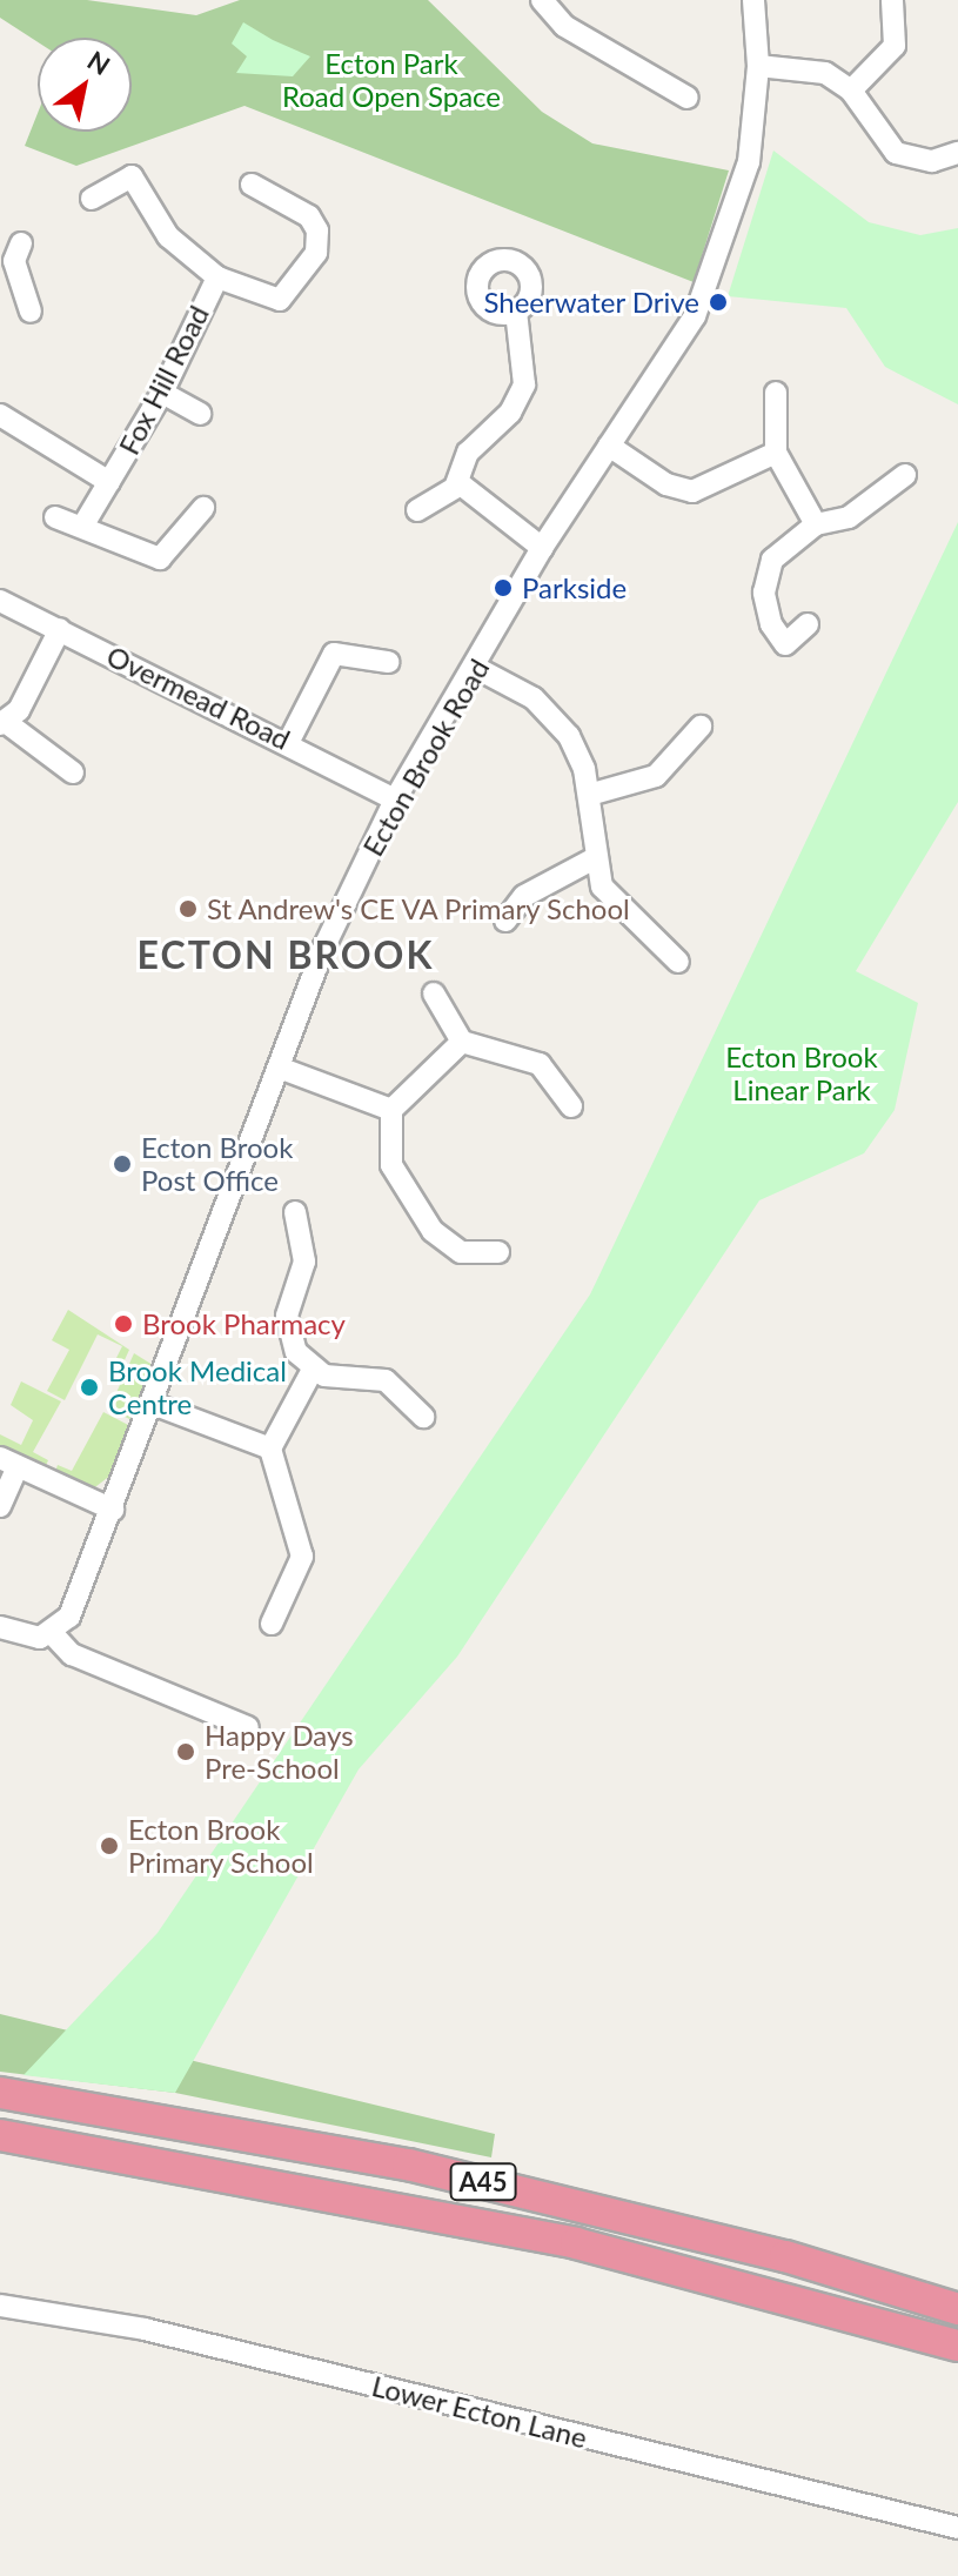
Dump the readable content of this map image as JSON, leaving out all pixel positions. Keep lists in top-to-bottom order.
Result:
{
  "streets": {
    "highway": ["A45"],
    "street": [
      "Fox Hill Road",
      "Overmead Road",
      "Ecton Brook Road",
      "Lower Ecton Lane"
    ]
  },
  "crossings": [
    ["Overmead Road", "Ecton Brook Road"]
  ],
  "districts": ["ECTON BROOK"],
  "parks": ["Ecton Park Road Open Space", "Ecton Brook Linear Park"],
  "places": [
    "Sheerwater Drive",
    "Parkside",
    "St Andrew's CE VA Primary School",
    "Ecton Brook Post Office",
    "Brook Pharmacy",
    "Brook Medical Centre",
    "Happy Days Pre-School",
    "Ecton Brook Primary School"
  ],
  "north": "top right"
}
